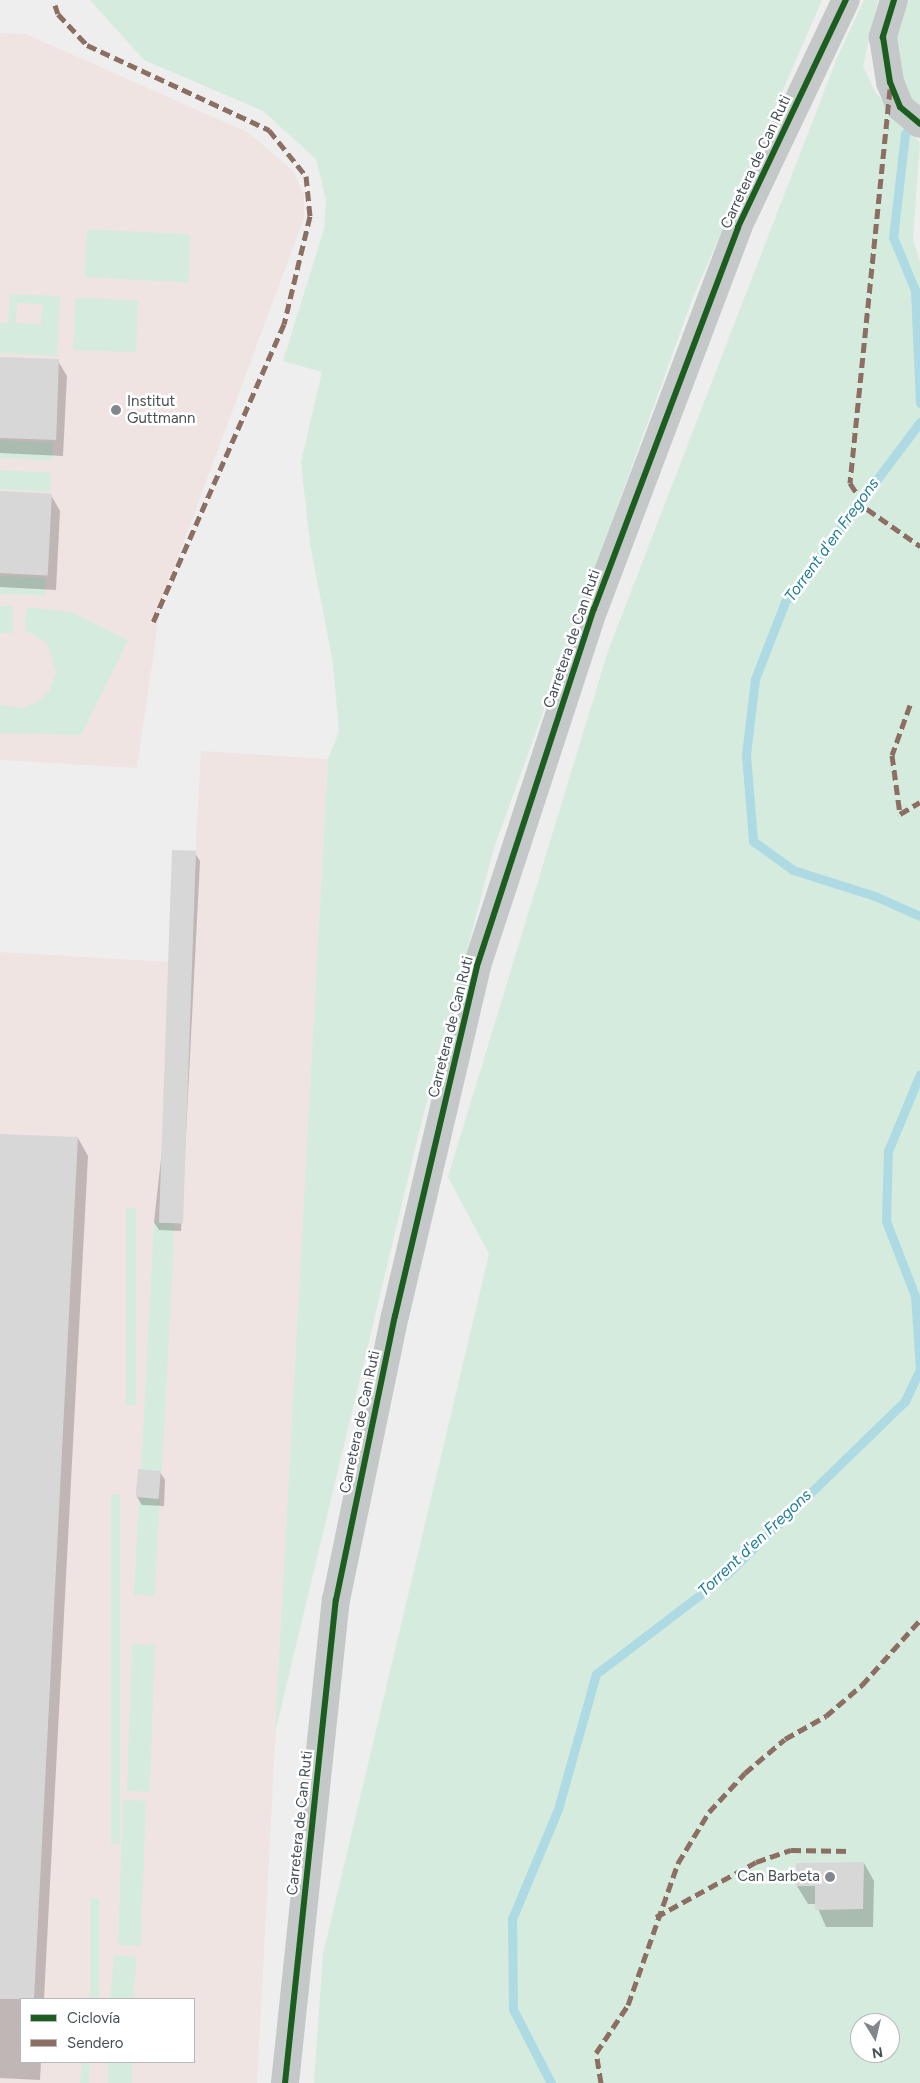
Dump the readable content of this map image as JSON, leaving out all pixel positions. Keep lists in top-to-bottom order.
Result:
{
  "streets": {
    "street": ["Carretera de Can Ruti"]
  },
  "water": ["Torrent d'en Fregons"],
  "places": ["Institut Guttmann", "Can Barbeta"],
  "legend": ["Ciclovía", "Sendero"],
  "north": "bottom"
}
